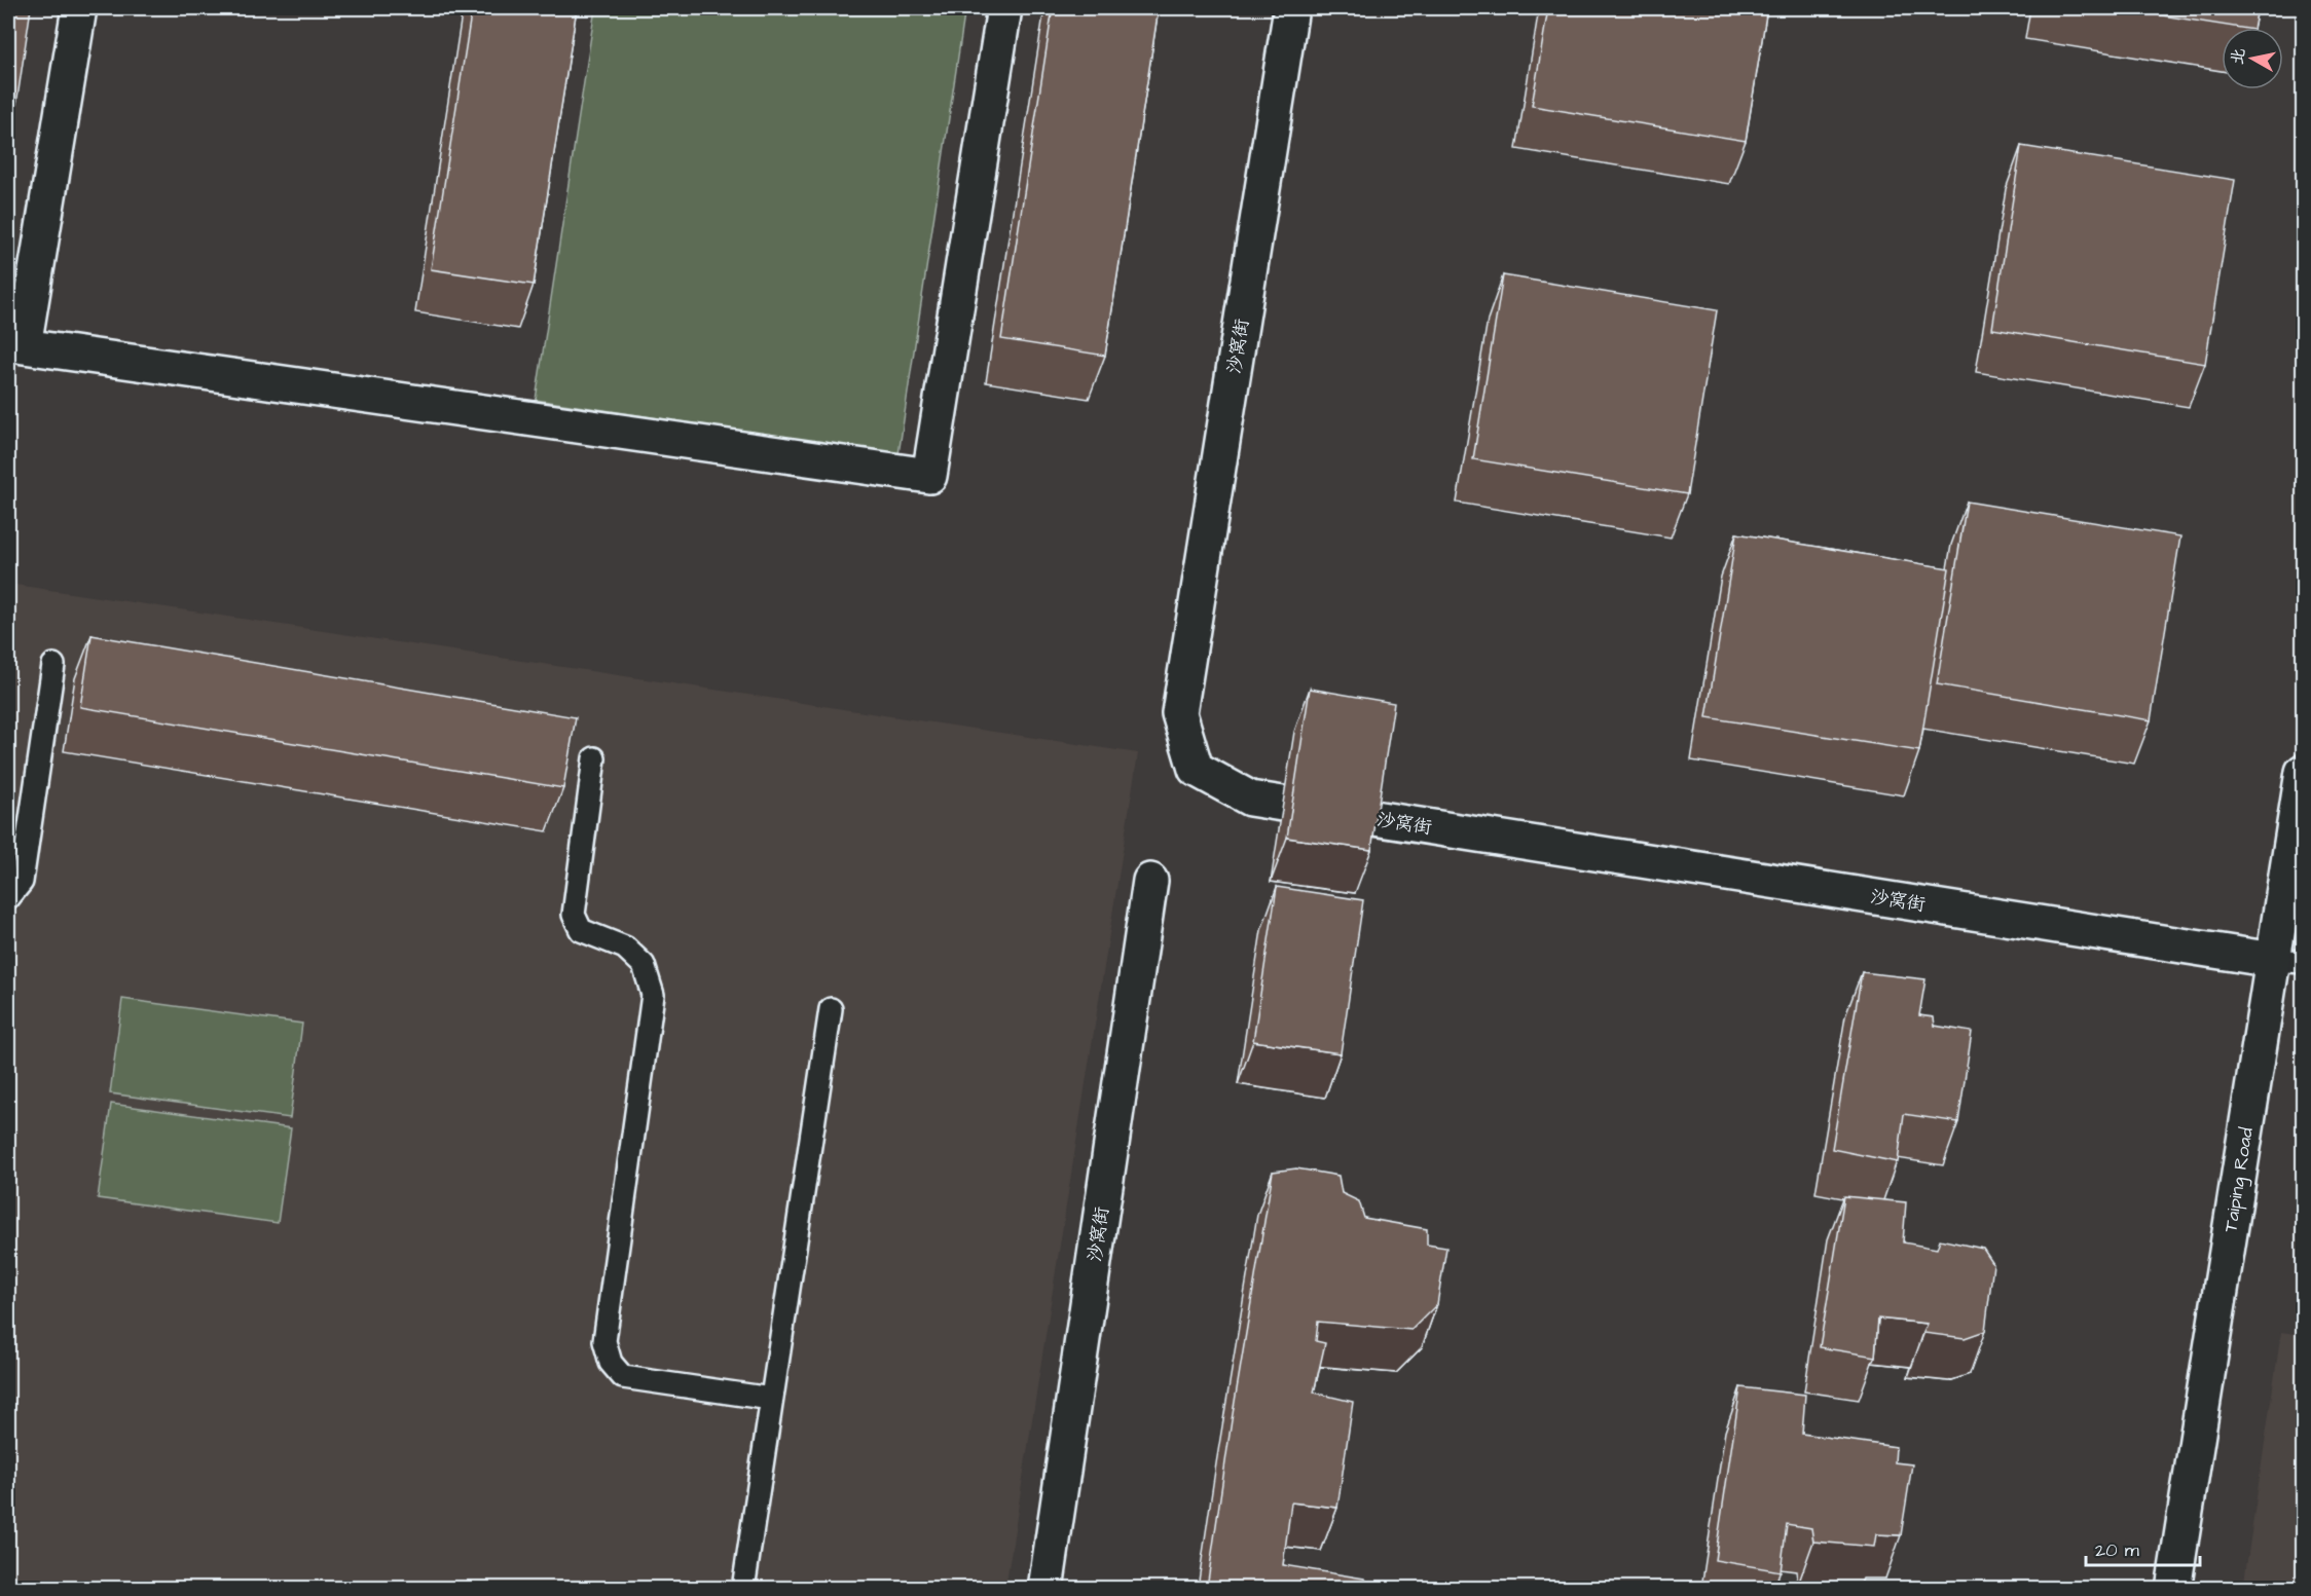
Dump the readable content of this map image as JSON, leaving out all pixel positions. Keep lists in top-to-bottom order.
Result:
{
  "streets": {
    "street": ["沙窝街", "Taiping Road"]
  },
  "crossings": [
    ["沙窝街", "Taiping Road"]
  ],
  "scale_bar": "20 m",
  "north": "left"
}
